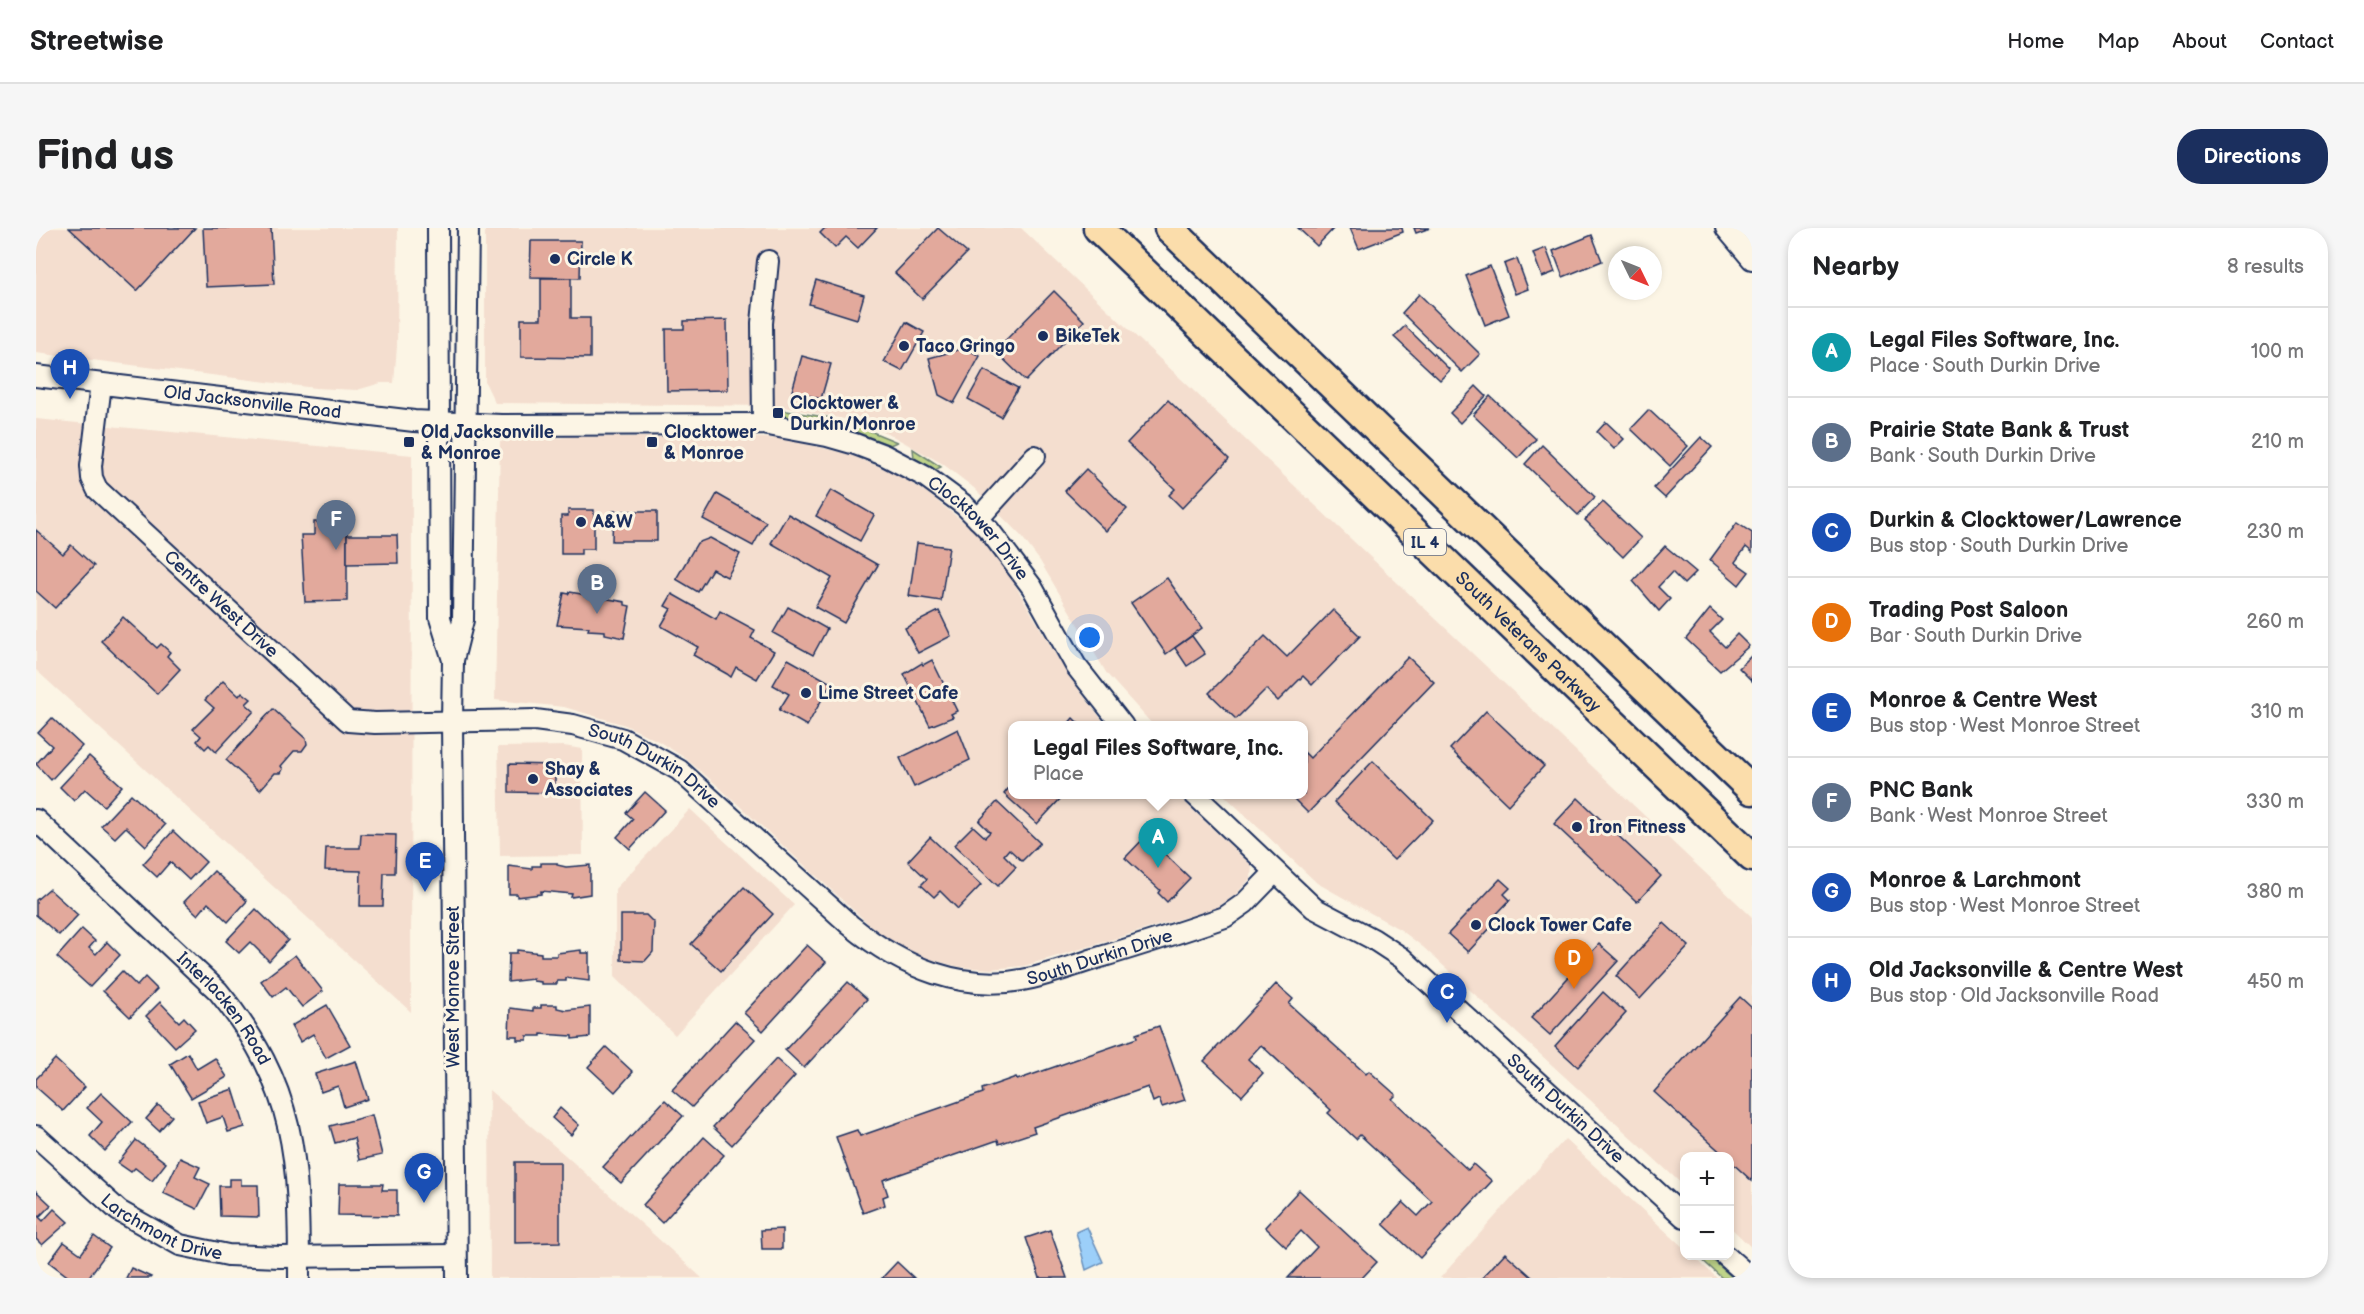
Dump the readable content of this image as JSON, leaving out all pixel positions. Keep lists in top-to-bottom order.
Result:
{
  "streets": {
    "highway": ["IL 4", "South Veterans Parkway"],
    "street": [
      "Old Jacksonville Road",
      "Clocktower Drive",
      "Centre West Drive",
      "South Durkin Drive",
      "West Monroe Street",
      "Interlacken Road",
      "Larchmont Drive"
    ]
  },
  "crossings": [
    ["Old Jacksonville Road", "Clocktower Drive"],
    ["Old Jacksonville Road", "Centre West Drive"],
    ["Old Jacksonville Road", "West Monroe Street"],
    ["Clocktower Drive", "West Monroe Street"],
    ["Centre West Drive", "South Durkin Drive"],
    ["Centre West Drive", "West Monroe Street"],
    ["South Durkin Drive", "West Monroe Street"],
    ["West Monroe Street", "Larchmont Drive"],
    ["Interlacken Road", "Larchmont Drive"]
  ],
  "places": {
    "other": [
      "Circle K",
      "BikeTek",
      "Taco Gringo",
      "A&W",
      "Lime Street Cafe",
      "Shay & Associates",
      "Iron Fitness",
      "Clock Tower Cafe"
    ],
    "transit": ["Clocktower & Durkin/Monroe", "Old Jacksonville & Monroe", "Clocktower & Monroe"]
  },
  "north": "bottom right",
  "page": {
    "header": "Streetwise",
    "nav": [
      "Home",
      "Map",
      "About",
      "Contact"
    ],
    "buttons": "Directions",
    "title": "Find us",
    "heading": ["Nearby", "8 results"],
    "list": [
      {
        "mark": "A",
        "name": "Legal Files Software, Inc.",
        "note": "Place · South Durkin Drive",
        "value": "100 m"
      },
      {
        "mark": "B",
        "name": "Prairie State Bank & Trust",
        "note": "Bank · South Durkin Drive",
        "value": "210 m"
      },
      {
        "mark": "C",
        "name": "Durkin & Clocktower/Lawrence",
        "note": "Bus stop · South Durkin Drive",
        "value": "230 m"
      },
      {
        "mark": "D",
        "name": "Trading Post Saloon",
        "note": "Bar · South Durkin Drive",
        "value": "260 m"
      },
      {
        "mark": "E",
        "name": "Monroe & Centre West",
        "note": "Bus stop · West Monroe Street",
        "value": "310 m"
      },
      {
        "mark": "F",
        "name": "PNC Bank",
        "note": "Bank · West Monroe Street",
        "value": "330 m"
      },
      {
        "mark": "G",
        "name": "Monroe & Larchmont",
        "note": "Bus stop · West Monroe Street",
        "value": "380 m"
      },
      {
        "mark": "H",
        "name": "Old Jacksonville & Centre West",
        "note": "Bus stop · Old Jacksonville Road",
        "value": "450 m"
      }
    ],
    "pins": [
      "H",
      "F",
      "B",
      "A",
      "E",
      "D",
      "C",
      "G"
    ],
    "popup": ["Legal Files Software, Inc.", "Place"],
    "map_buttons": ["+", "−"]
  }
}
